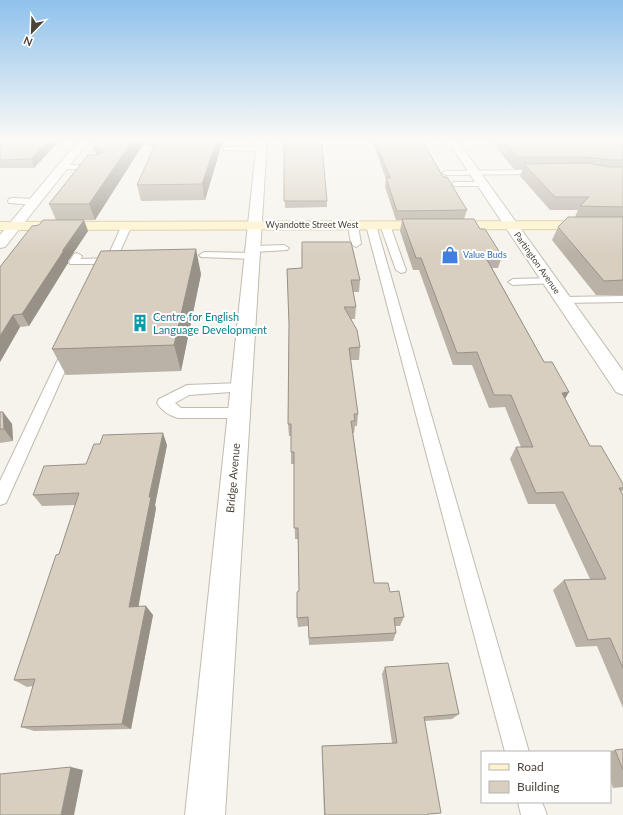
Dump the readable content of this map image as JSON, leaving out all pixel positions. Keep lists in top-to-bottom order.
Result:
{
  "streets": {
    "main road": ["Wyandotte Street West"],
    "street": ["Partington Avenue", "Bridge Avenue"]
  },
  "crossings": [
    ["Wyandotte Street West", "Partington Avenue"],
    ["Wyandotte Street West", "Bridge Avenue"]
  ],
  "places": {
    "shop": ["Value Buds"],
    "building": ["Centre for English Language Development"]
  },
  "legend": ["Road", "Building"],
  "north": "bottom left"
}
